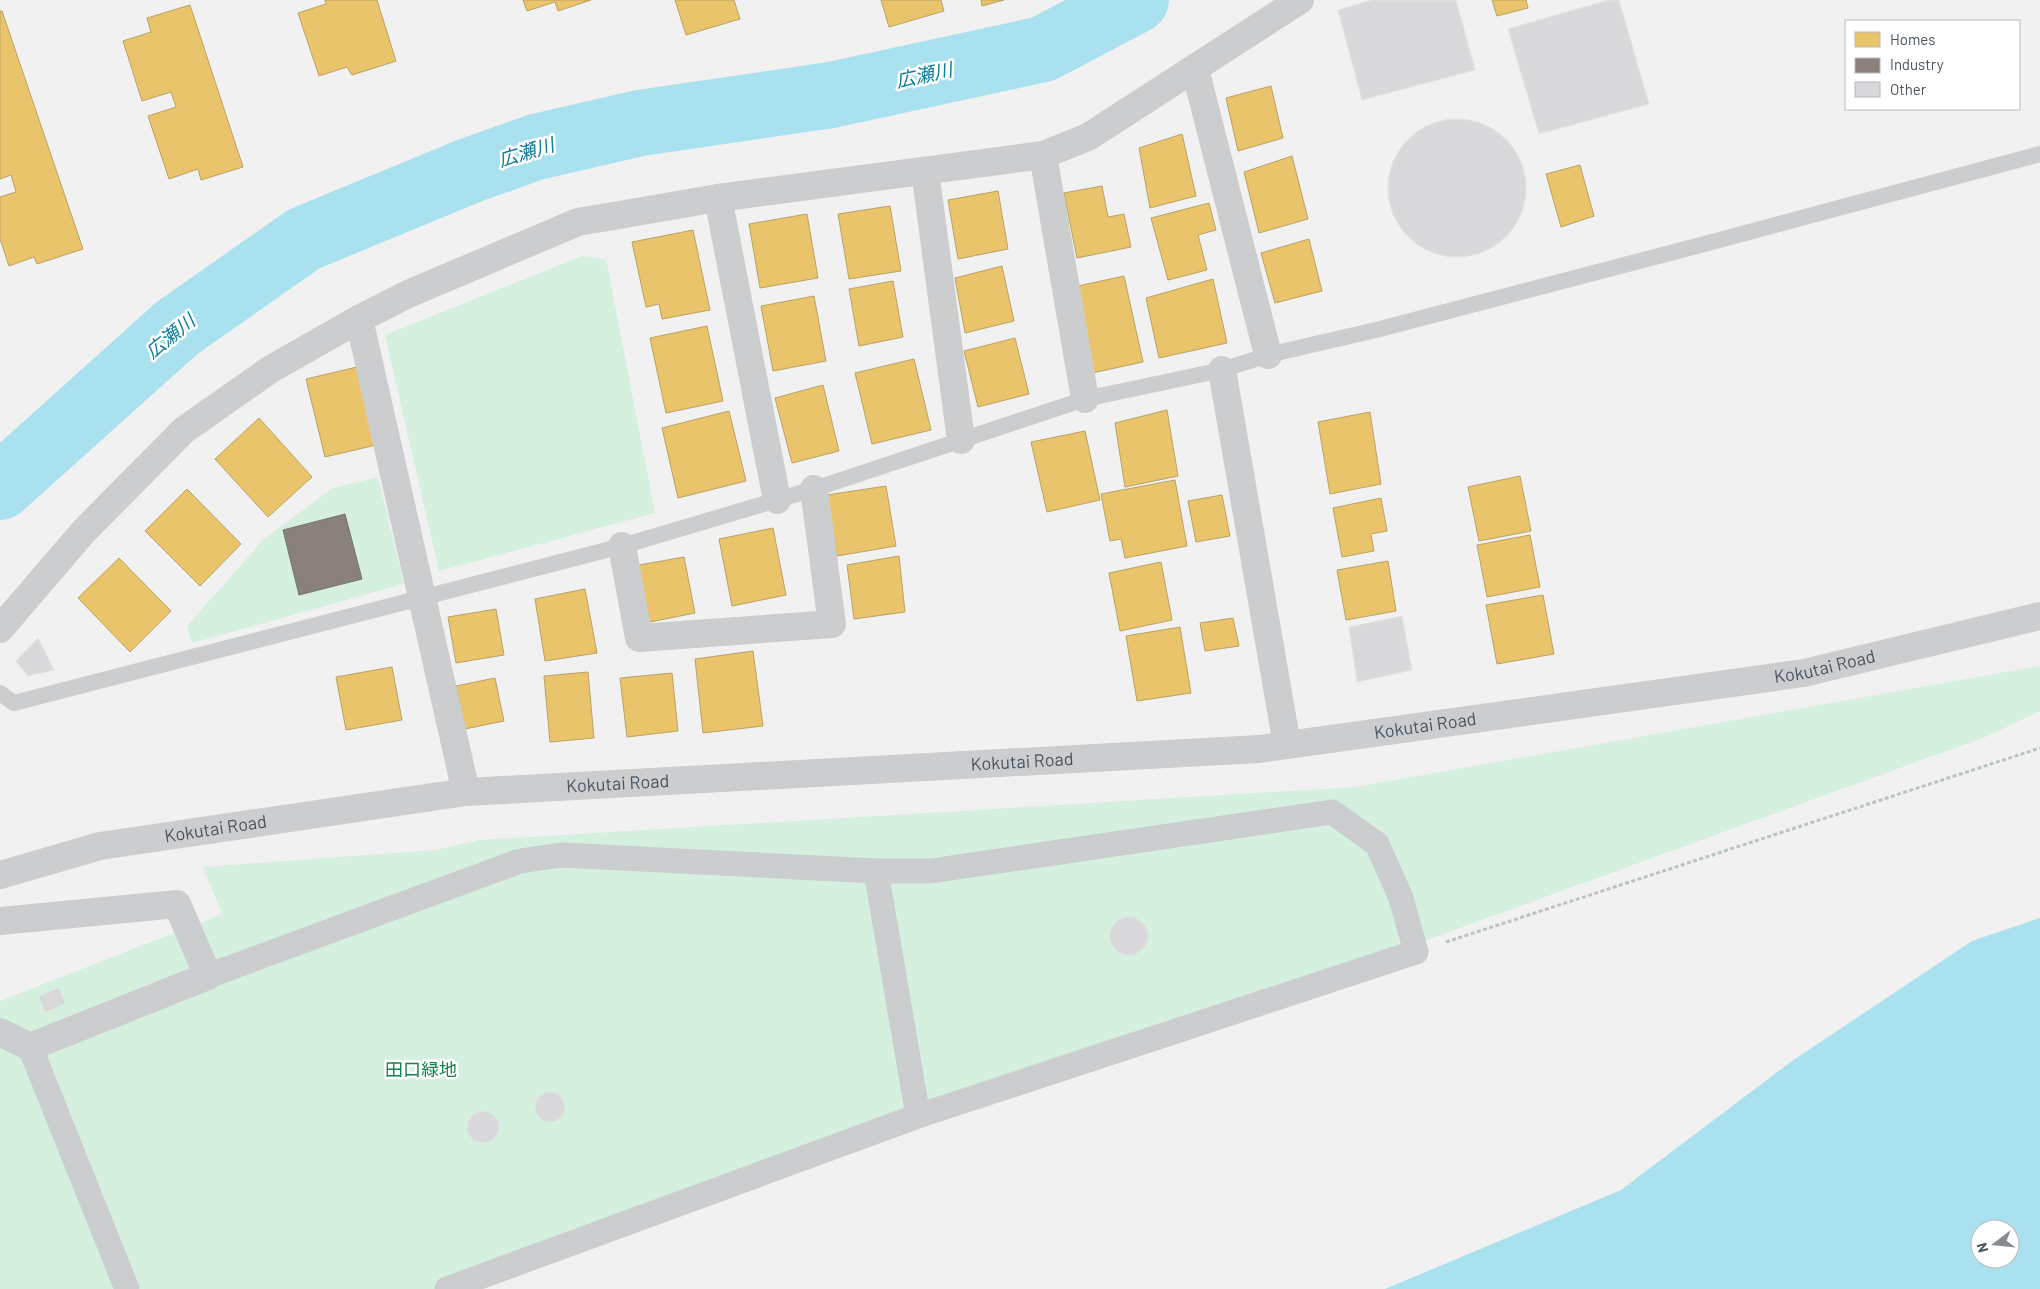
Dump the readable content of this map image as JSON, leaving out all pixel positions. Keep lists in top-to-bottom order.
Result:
{
  "streets": {
    "street": ["Kokutai Road"]
  },
  "water": ["広瀬川"],
  "parks": ["田口緑地"],
  "legend": ["Homes", "Industry", "Other"],
  "north": "left"
}
